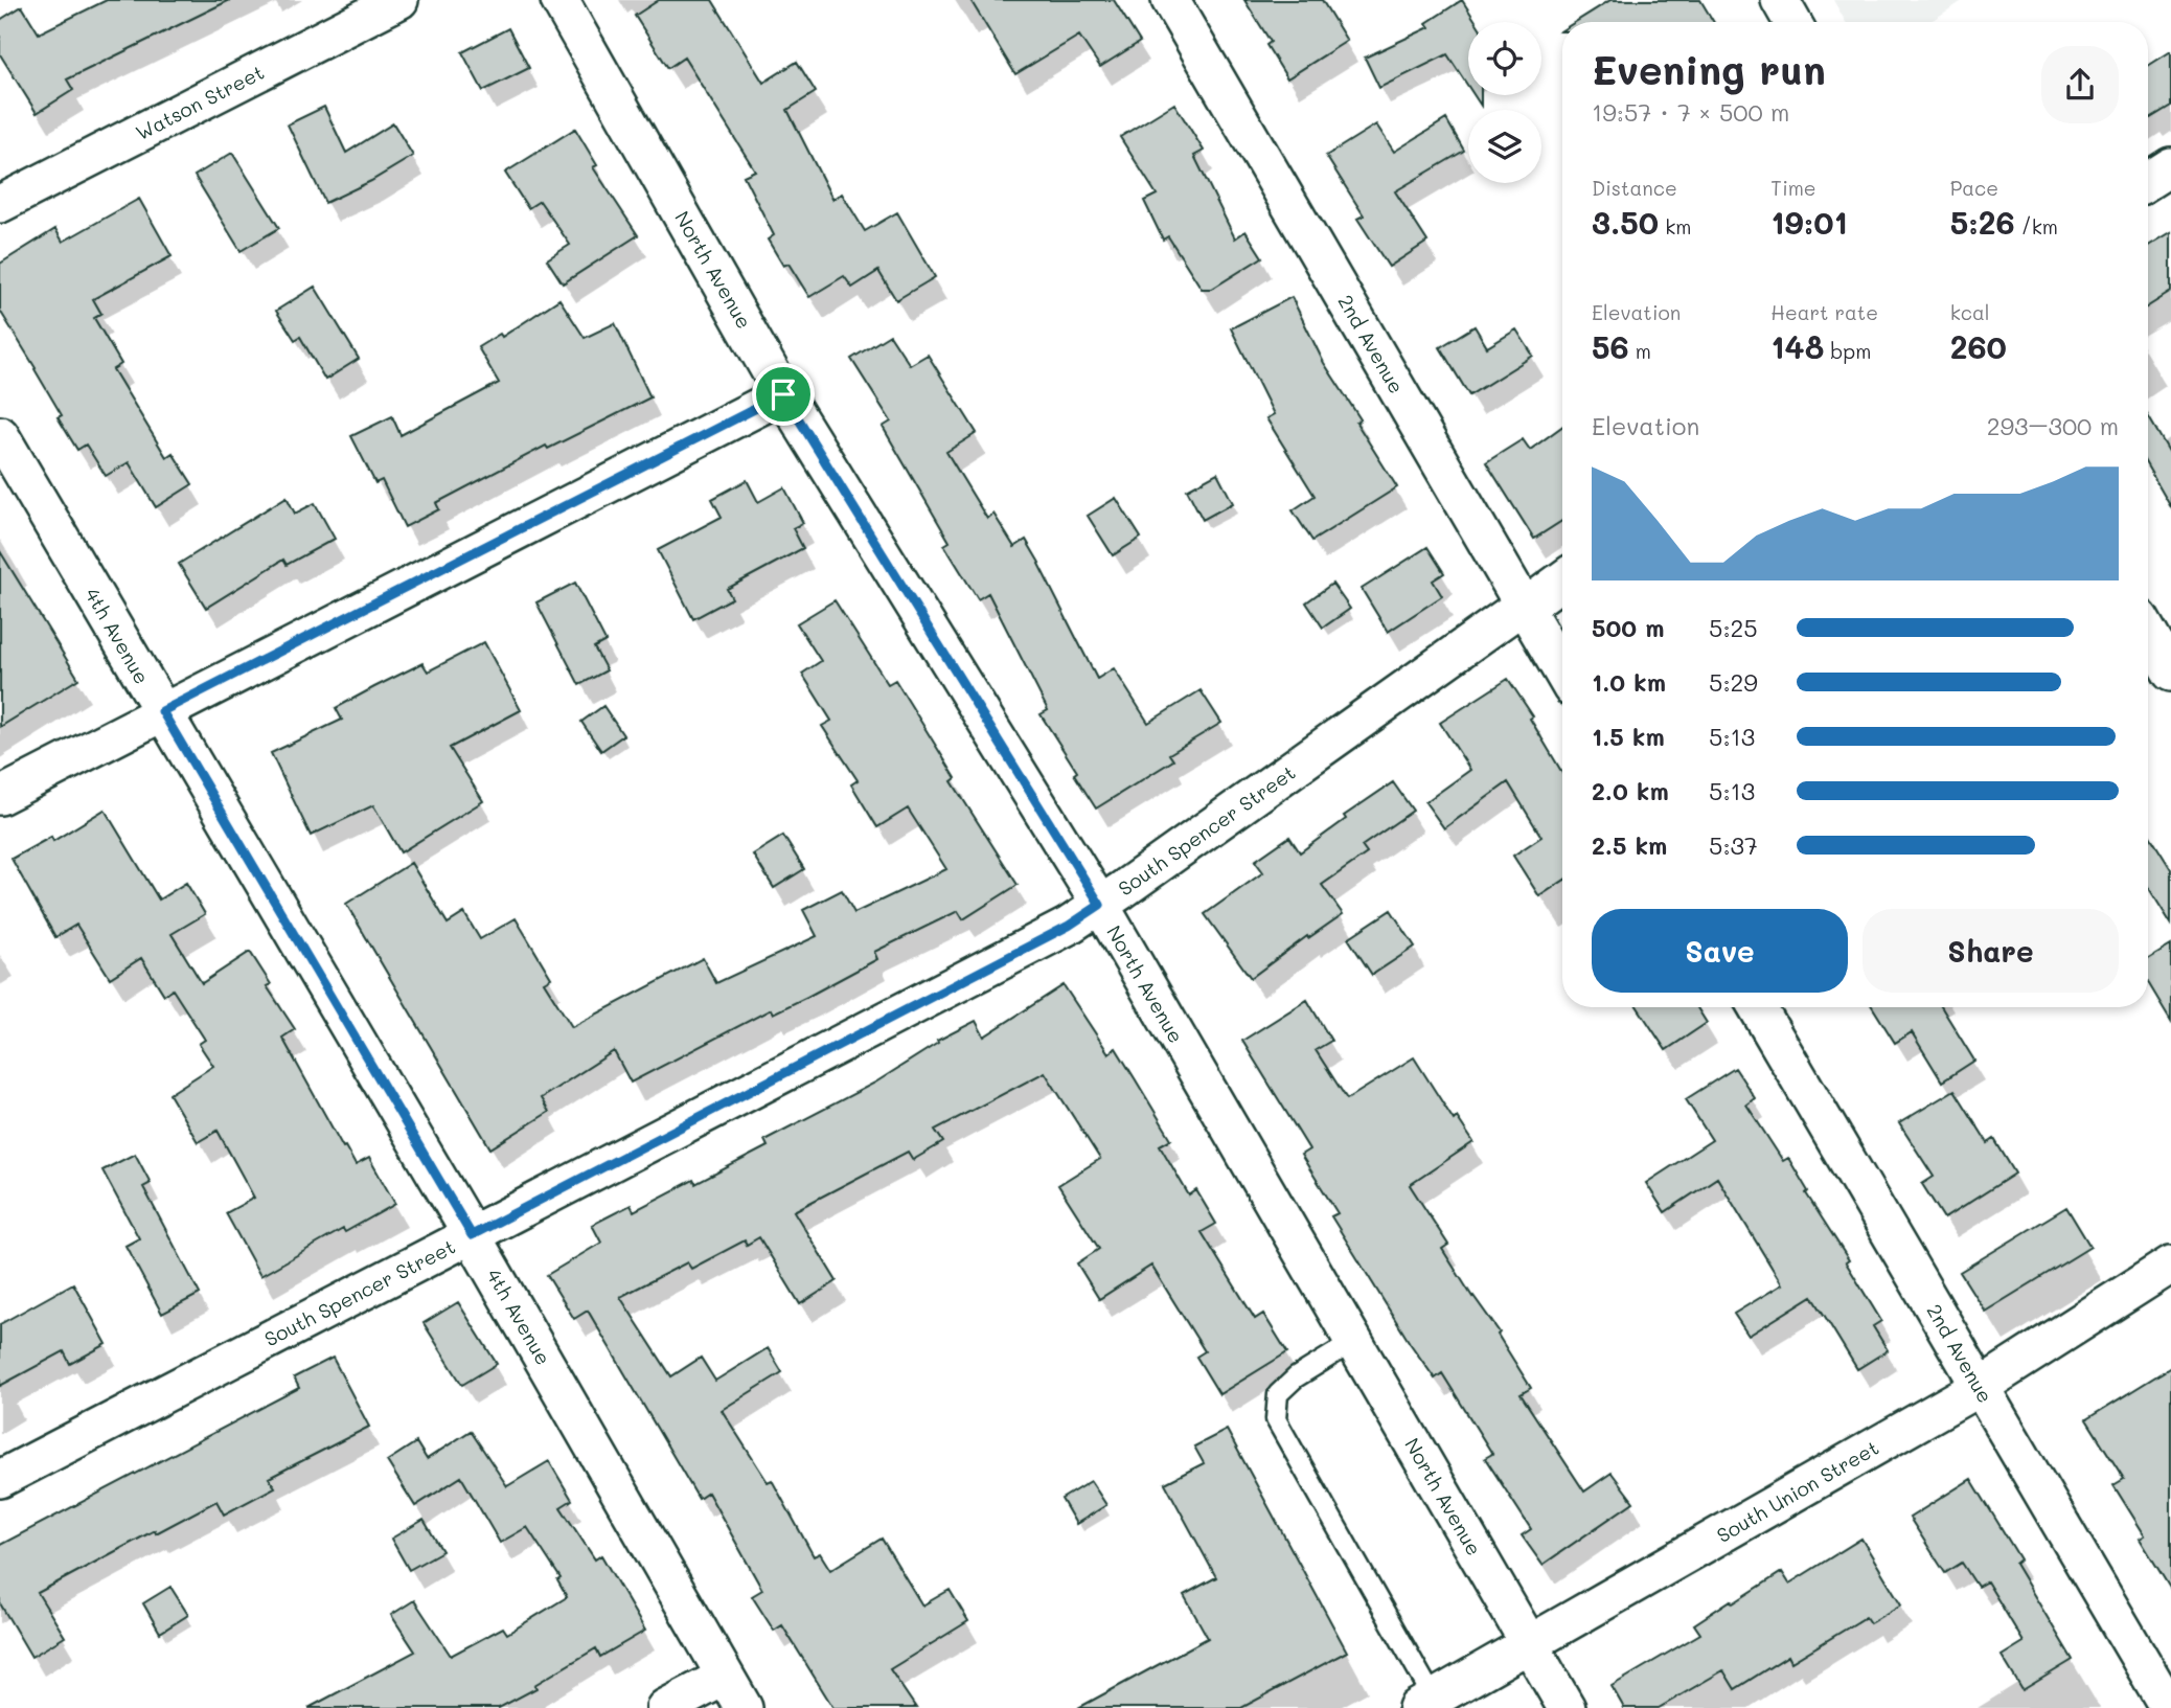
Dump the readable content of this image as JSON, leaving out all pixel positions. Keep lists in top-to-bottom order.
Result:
{
  "streets": {
    "street": [
      "Watson Street",
      "North Avenue",
      "2nd Avenue",
      "4th Avenue",
      "South Spencer Street",
      "South Union Street"
    ]
  },
  "crossings": [
    ["North Avenue", "South Spencer Street"],
    ["North Avenue", "South Union Street"],
    ["2nd Avenue", "South Spencer Street"],
    ["2nd Avenue", "South Union Street"],
    ["4th Avenue", "South Spencer Street"]
  ],
  "page": {
    "heading": ["Evening run", "19:57 · 7 × 500 m"],
    "stats": [
      ["Distance", "3.50 km"],
      ["Time", "19:01"],
      ["Pace", "5:26 /km"],
      ["Elevation", "56 m"],
      ["Heart rate", "148 bpm"],
      ["kcal", "260"]
    ],
    "chart": ["Elevation", "293–300 m"],
    "list": [
      {
        "name": "500 m",
        "note": "5:25"
      },
      {
        "name": "1.0 km",
        "note": "5:29"
      },
      {
        "name": "1.5 km",
        "note": "5:13"
      },
      {
        "name": "2.0 km",
        "note": "5:13"
      },
      {
        "name": "2.5 km",
        "note": "5:37"
      }
    ],
    "buttons": ["Save", "Share"]
  }
}
